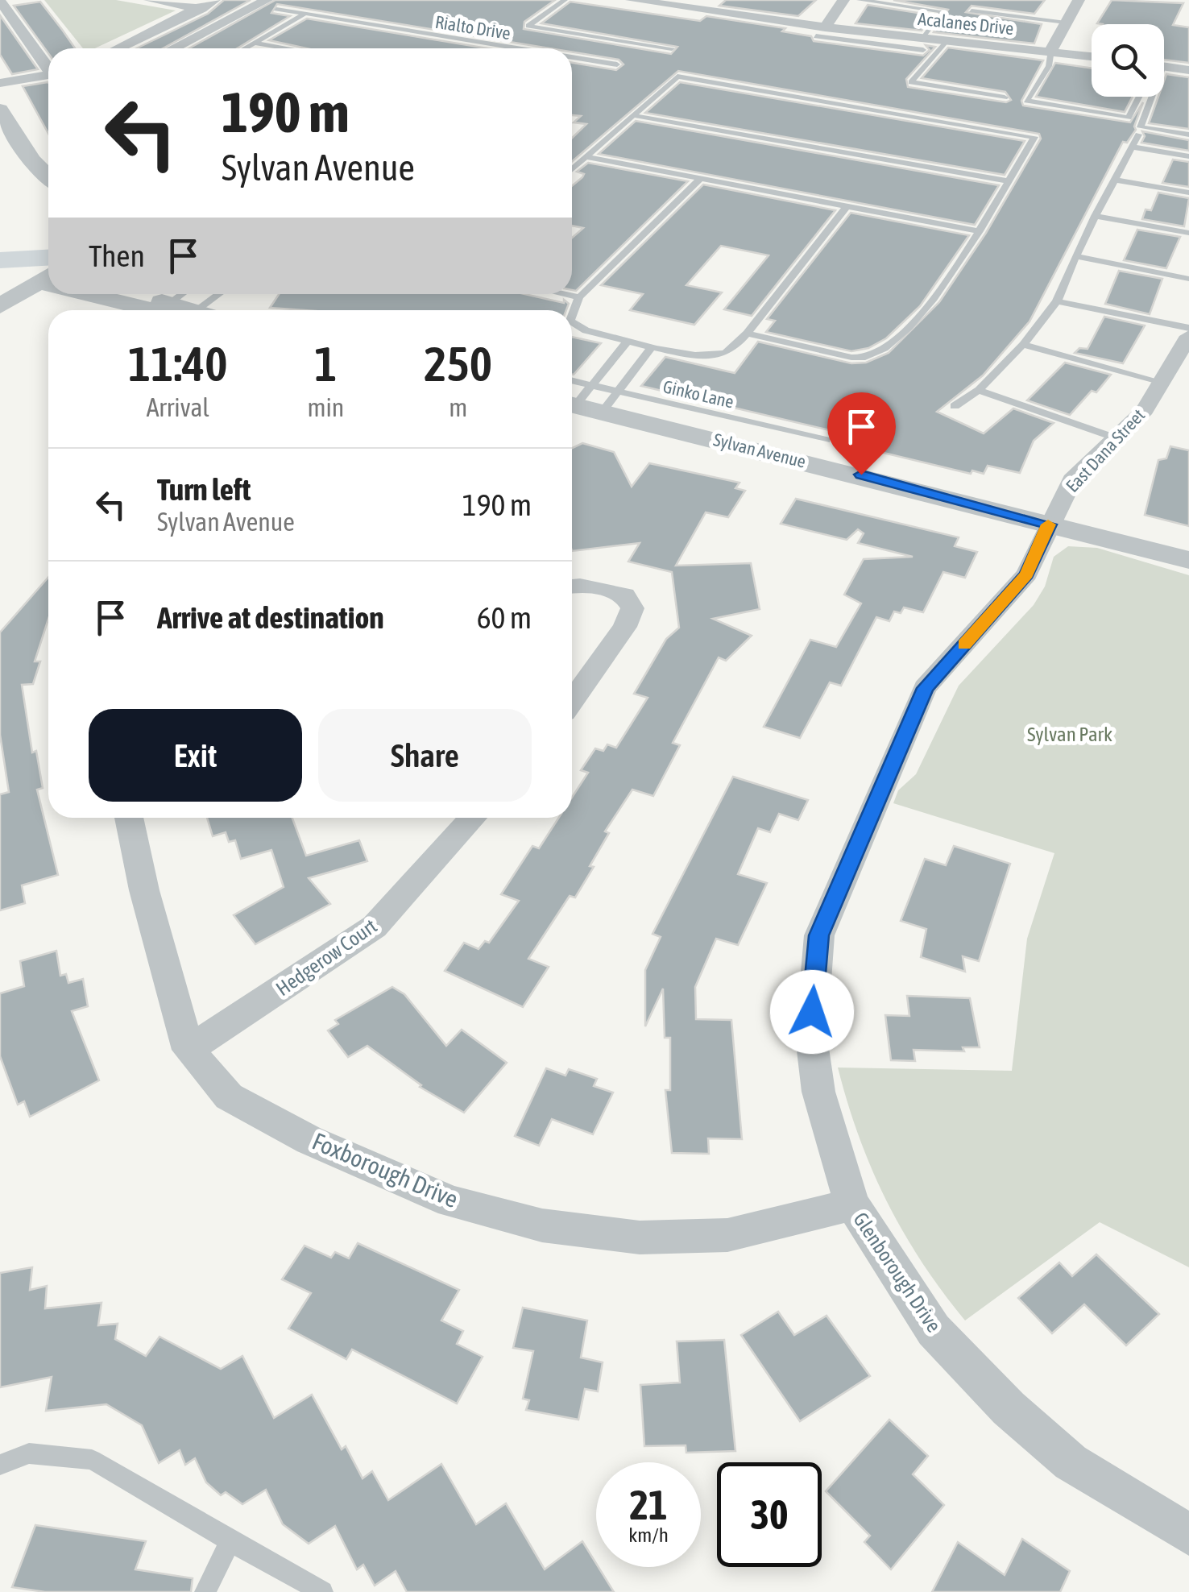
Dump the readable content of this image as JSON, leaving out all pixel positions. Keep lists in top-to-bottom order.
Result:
{
  "streets": {
    "street": [
      "Acalanes Drive",
      "Sylvan Avenue",
      "East Dana Street",
      "Hedgerow Court",
      "Foxborough Drive",
      "Glenborough Drive"
    ],
    "lane": ["Rialto Drive", "Ginko Lane"]
  },
  "crossings": [
    ["Ginko Lane", "Sylvan Avenue"],
    ["Sylvan Avenue", "East Dana Street"],
    ["Sylvan Avenue", "Glenborough Drive"],
    ["East Dana Street", "Glenborough Drive"],
    ["Hedgerow Court", "Foxborough Drive"],
    ["Foxborough Drive", "Glenborough Drive"]
  ],
  "parks": ["Sylvan Park"],
  "page": {
    "turn": ["190 m", "Sylvan Avenue"],
    "then": "Then",
    "eta": [
      "11:40",
      "Arrival",
      "1",
      "min",
      "250",
      "m"
    ],
    "list": [
      {
        "name": "Turn left",
        "note": "Sylvan Avenue",
        "value": "190 m"
      },
      {
        "name": "Arrive at destination",
        "value": "60 m"
      }
    ],
    "buttons": ["Exit", "Share"],
    "speed": "21 km/h",
    "limit": "30"
  }
}
